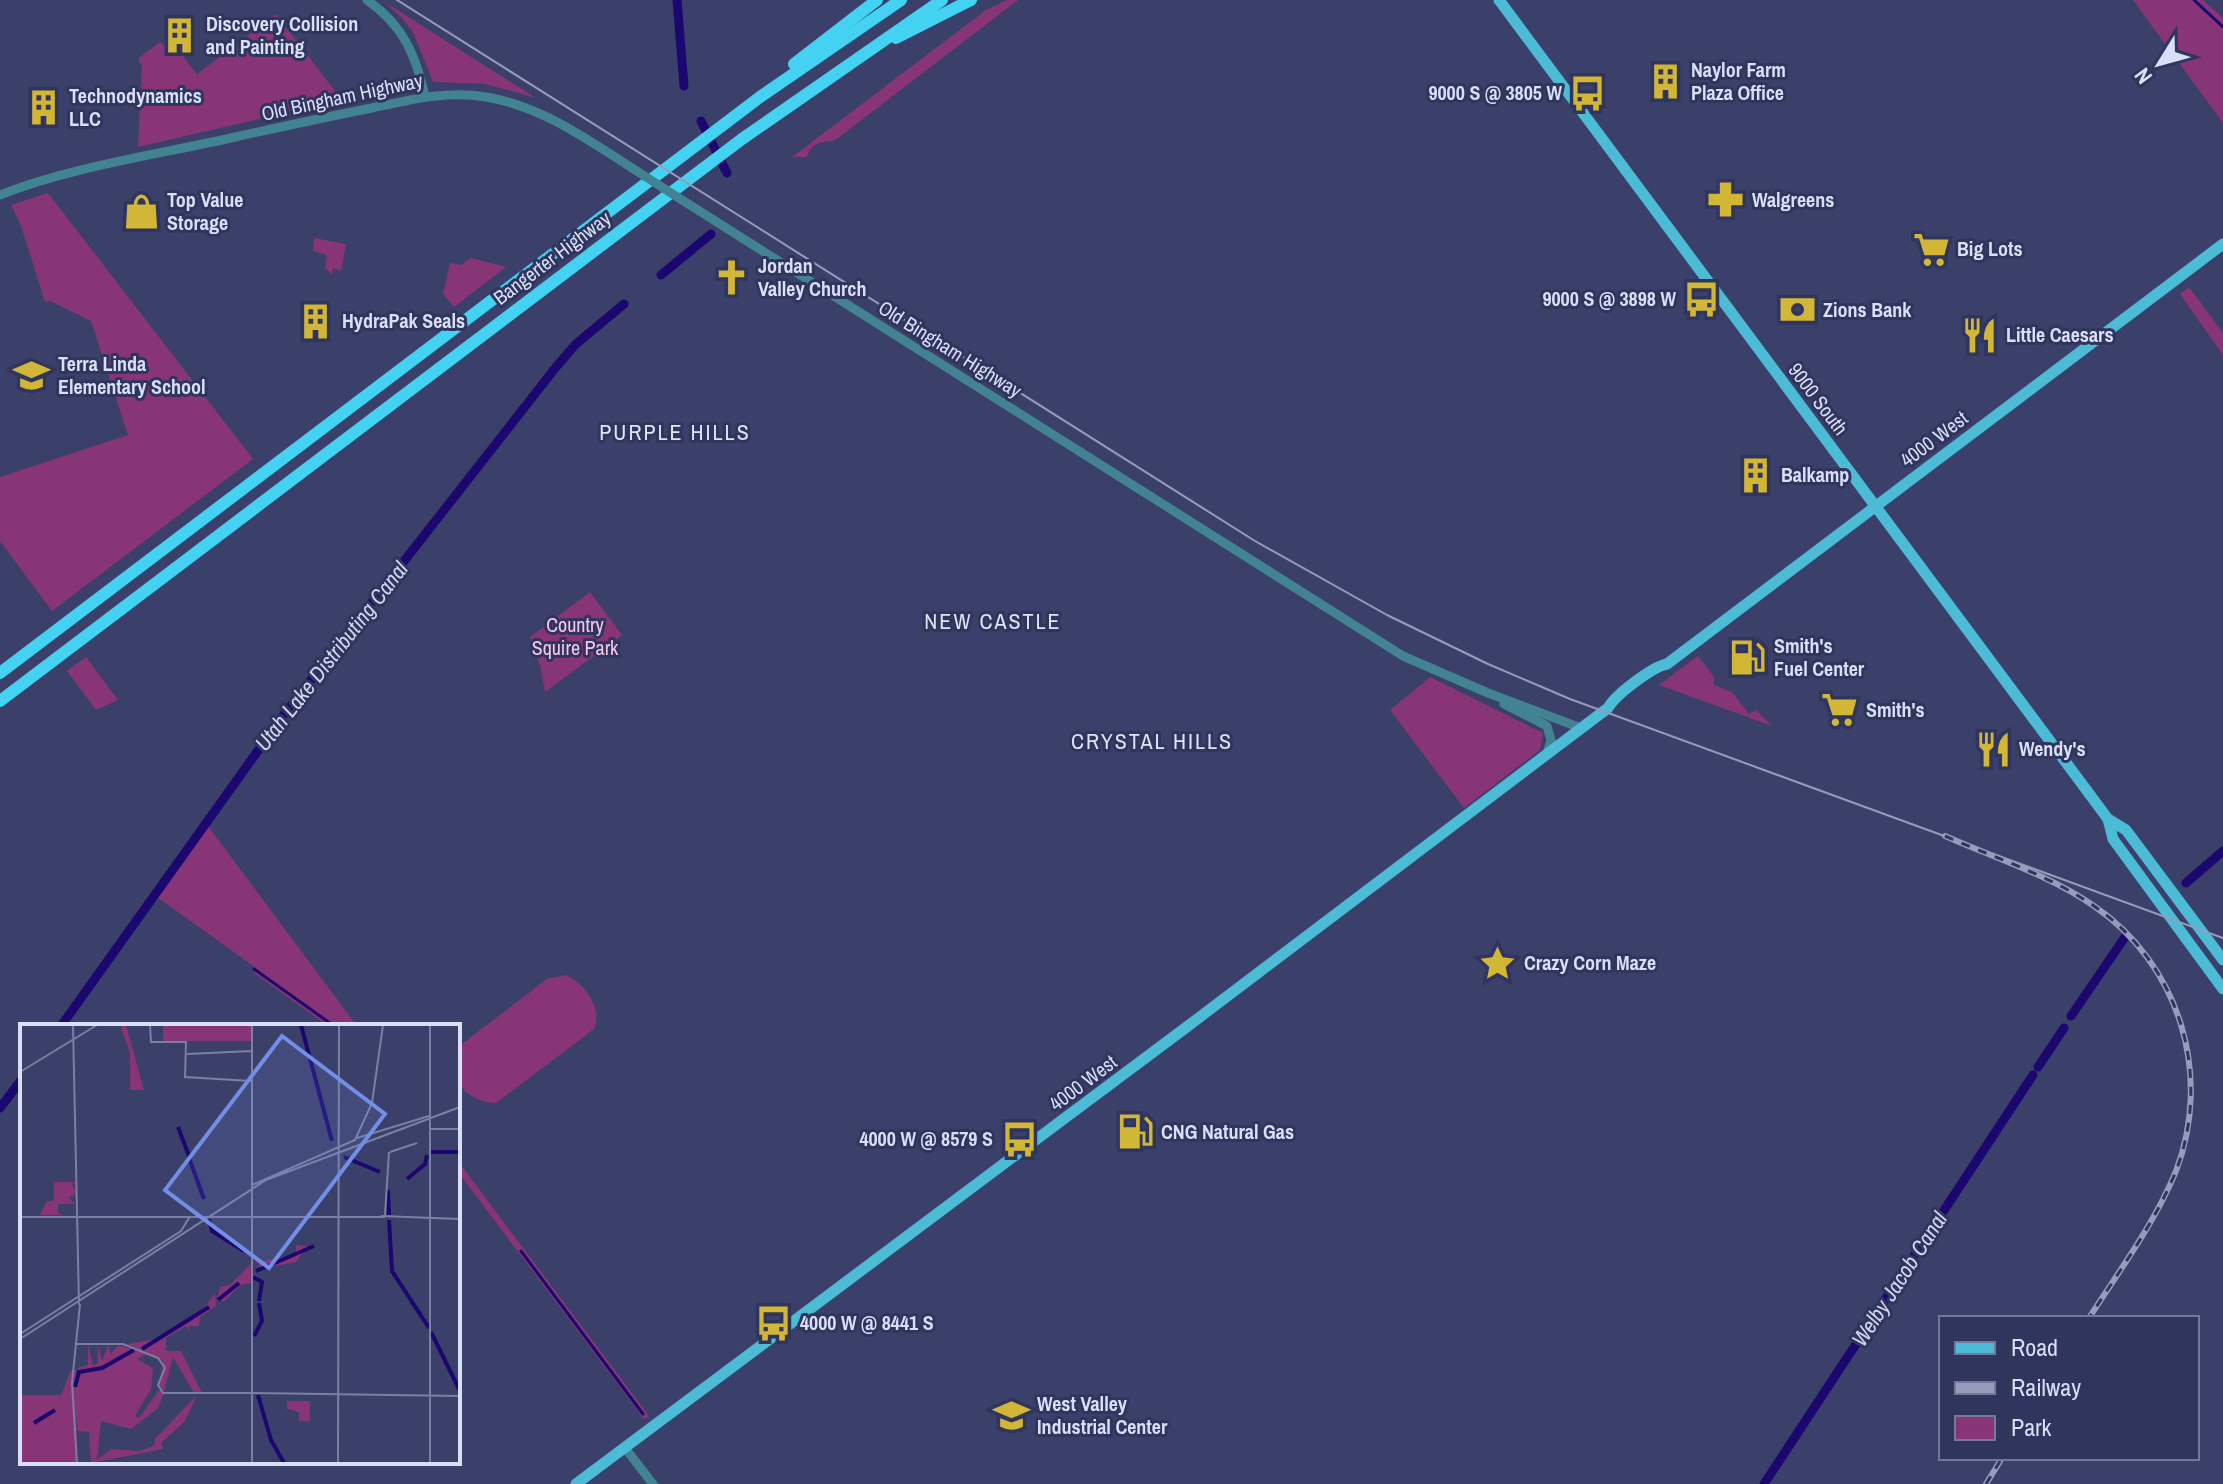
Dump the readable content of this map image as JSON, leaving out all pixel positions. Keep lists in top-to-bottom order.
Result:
{
  "streets": {
    "highway": ["Bangerter Highway"],
    "main road": ["9000 South", "4000 West"],
    "street": ["Old Bingham Highway"]
  },
  "crossings": [
    ["Old Bingham Highway", "4000 West"],
    ["9000 South", "4000 West"]
  ],
  "districts": ["PURPLE HILLS", "NEW CASTLE", "CRYSTAL HILLS"],
  "water": ["Utah Lake Distributing Canal", "Welby Jacob Canal"],
  "parks": ["Country Squire Park"],
  "places": {
    "building": [
      "Discovery Collision and Painting",
      "Naylor Farm Plaza Office",
      "Technodynamics LLC",
      "HydraPak Seals",
      "Balkamp"
    ],
    "bus stop": [
      "9000 S @ 3805 W",
      "9000 S @ 3898 W",
      "4000 W @ 8579 S",
      "4000 W @ 8441 S"
    ],
    "pharmacy": ["Walgreens"],
    "shop": ["Top Value Storage"],
    "supermarket": ["Big Lots", "Smith's"],
    "church": ["Jordan Valley Church"],
    "bank": ["Zions Bank"],
    "restaurant": ["Little Caesars", "Wendy's"],
    "school or university": ["Terra Linda Elementary School", "West Valley Industrial Center"],
    "fuel station": ["Smith's Fuel Center", "CNG Natural Gas"],
    "place": ["Crazy Corn Maze"]
  },
  "legend": ["Road", "Railway", "Park"],
  "north": "bottom left"
}
